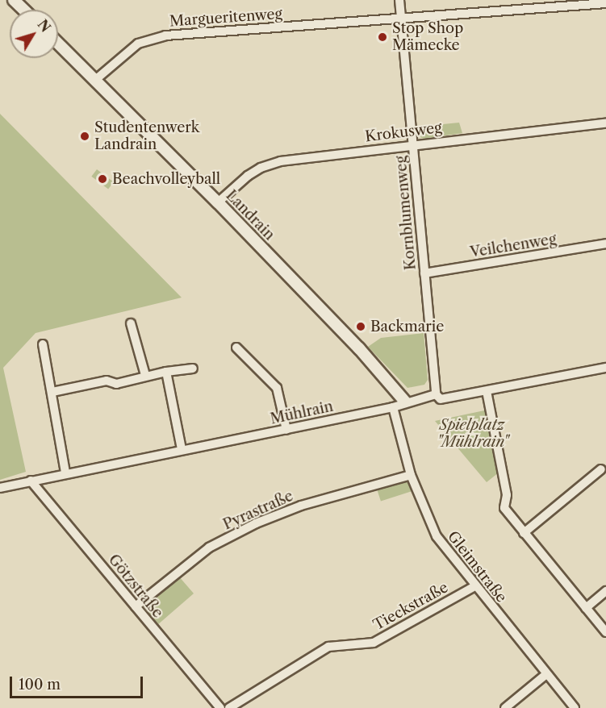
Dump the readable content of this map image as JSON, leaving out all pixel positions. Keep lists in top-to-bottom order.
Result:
{
  "streets": {
    "street": [
      "Margueritenweg",
      "Krokusweg",
      "Kornblumenweg",
      "Landrain",
      "Veilchenweg",
      "Mühlrain",
      "Pyrastraße",
      "Gleimstraße",
      "Götzstraße",
      "Tieckstraße"
    ]
  },
  "crossings": [
    ["Margueritenweg", "Kornblumenweg"],
    ["Margueritenweg", "Landrain"],
    ["Krokusweg", "Kornblumenweg"],
    ["Krokusweg", "Landrain"],
    ["Kornblumenweg", "Veilchenweg"],
    ["Kornblumenweg", "Mühlrain"],
    ["Landrain", "Mühlrain"],
    ["Mühlrain", "Gleimstraße"],
    ["Mühlrain", "Götzstraße"],
    ["Pyrastraße", "Gleimstraße"],
    ["Pyrastraße", "Götzstraße"],
    ["Gleimstraße", "Tieckstraße"]
  ],
  "parks": ["Spielplatz \"Mühlrain\""],
  "places": [
    "Stop Shop Mämecke",
    "Studentenwerk Landrain",
    "Beachvolleyball",
    "Backmarie"
  ],
  "scale_bar": "100 m",
  "north": "top right"
}
